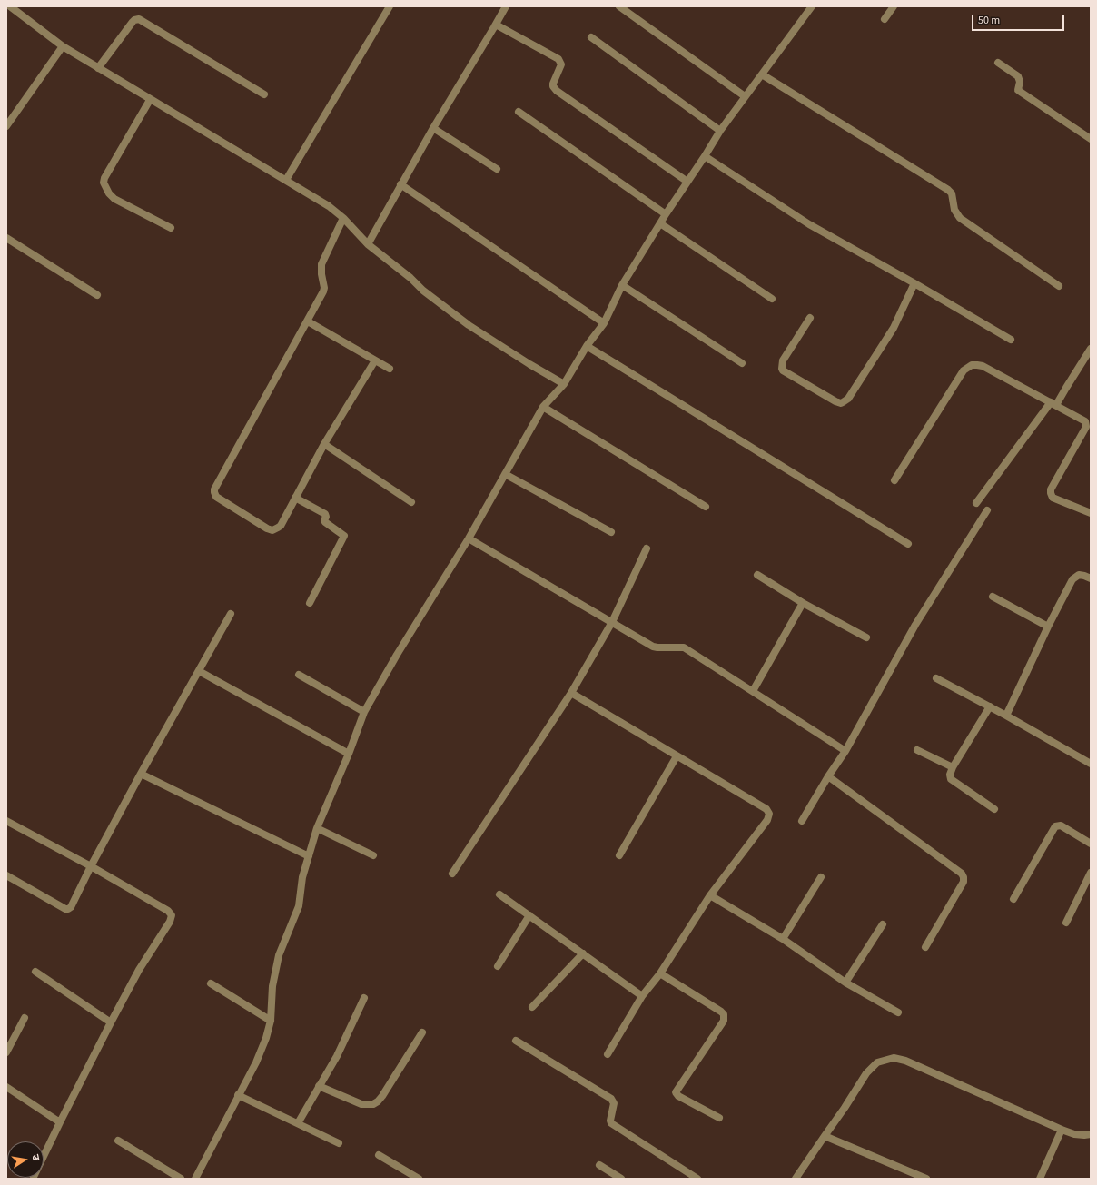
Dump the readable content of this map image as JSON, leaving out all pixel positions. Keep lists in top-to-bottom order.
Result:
{
  "scale_bar": "50 m",
  "north": "right"
}
